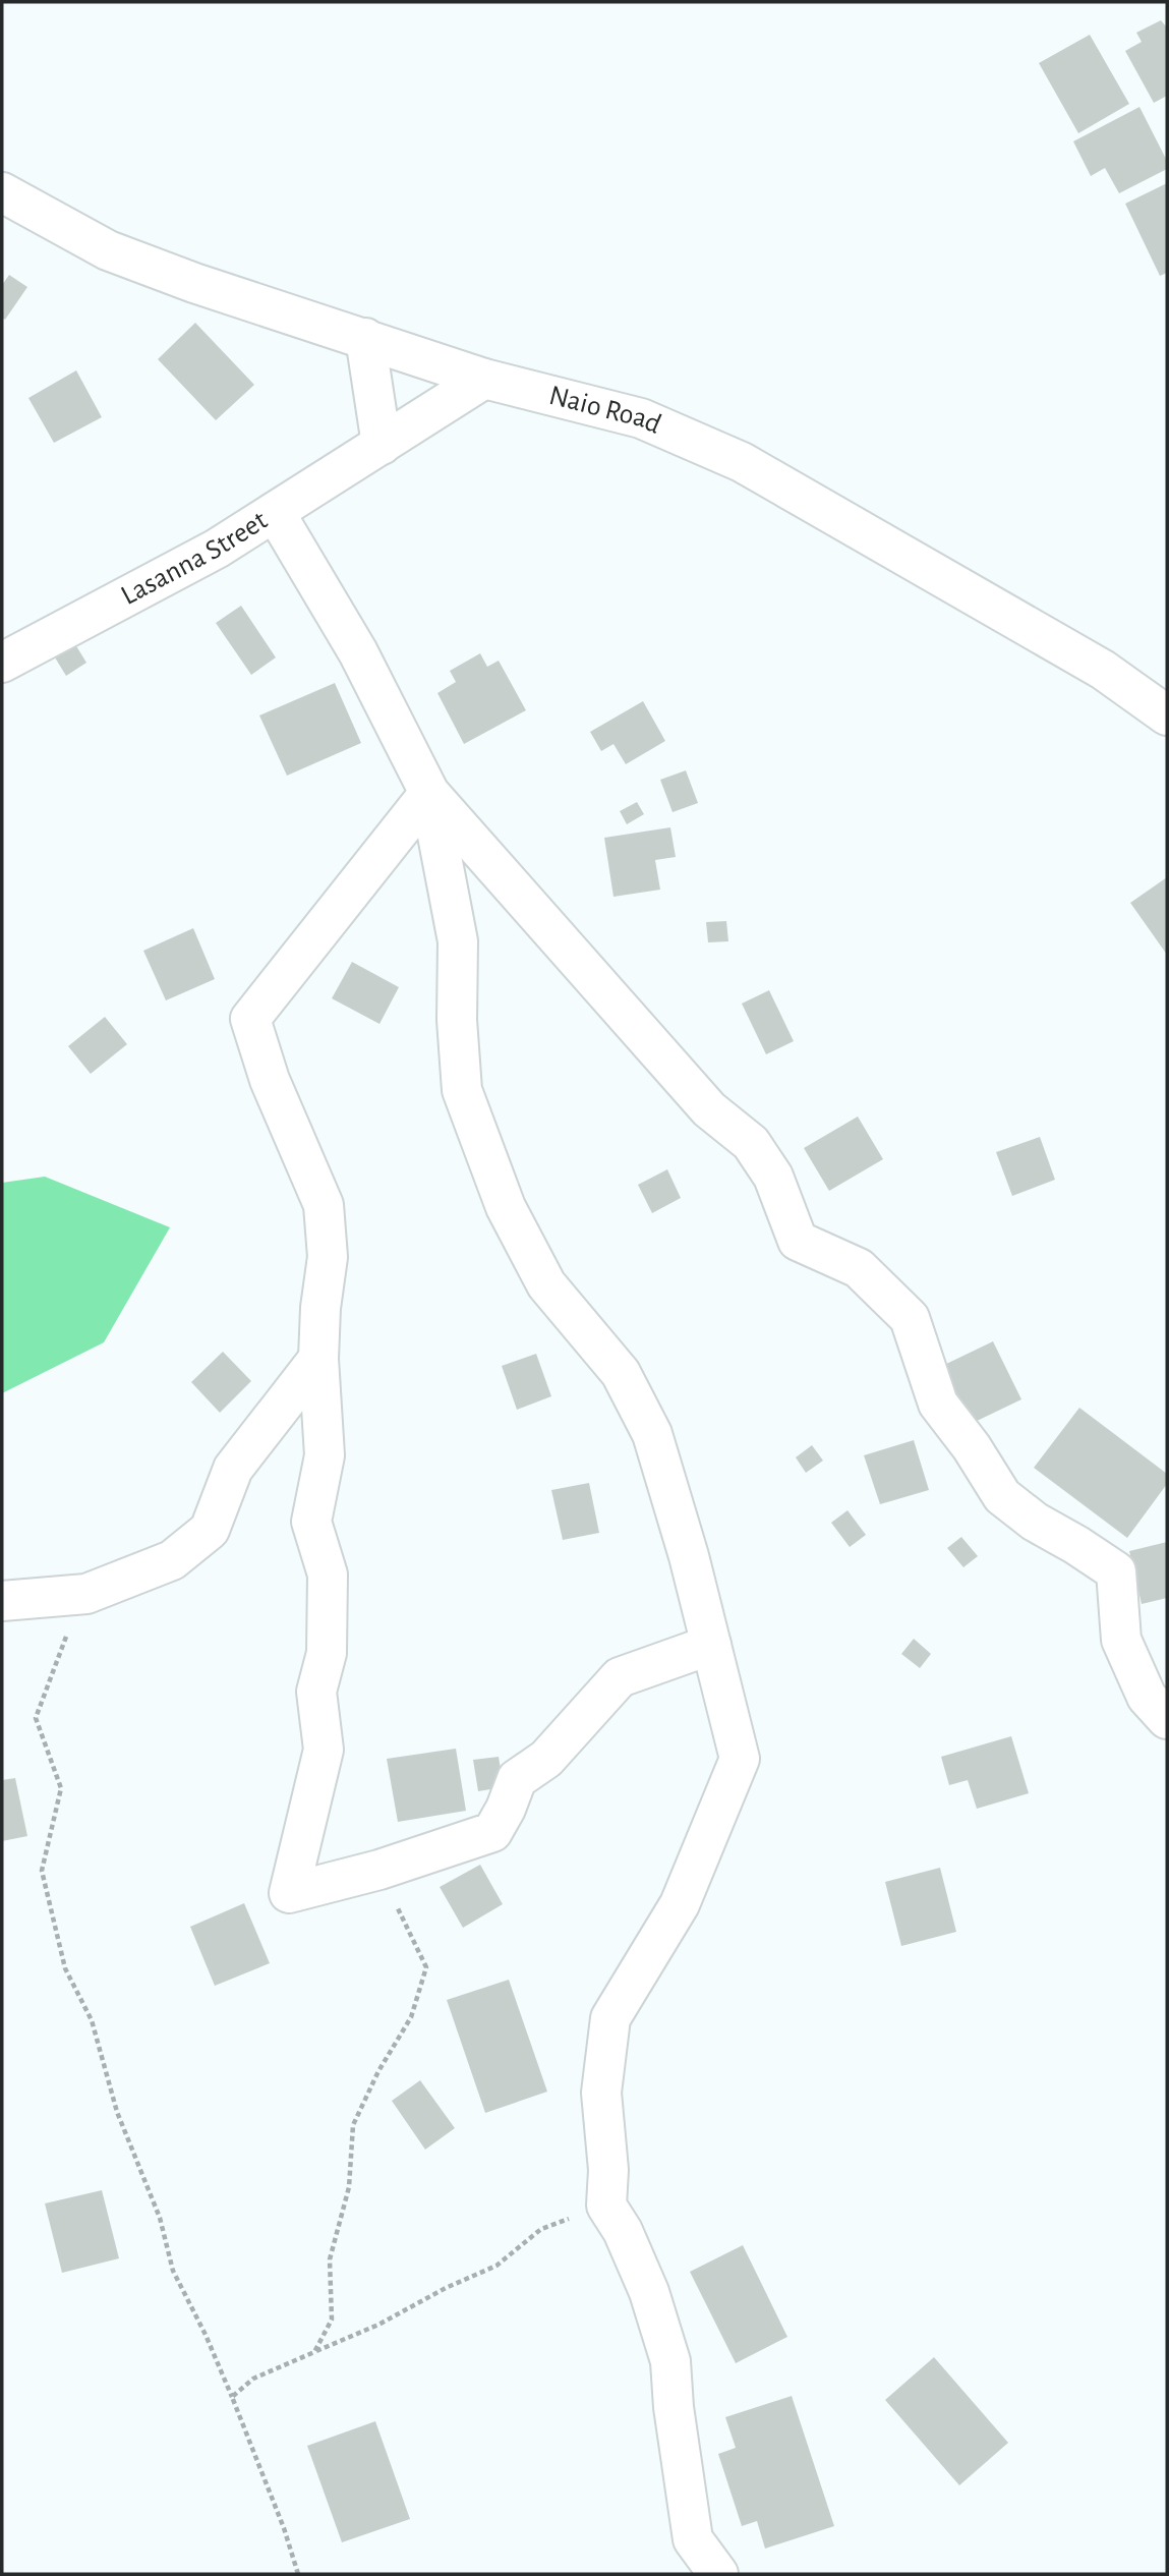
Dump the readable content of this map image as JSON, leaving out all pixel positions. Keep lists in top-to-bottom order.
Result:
{
  "streets": {
    "street": ["Naio Road", "Lasanna Street"]
  },
  "crossings": [
    ["Naio Road", "Lasanna Street"]
  ]
}
